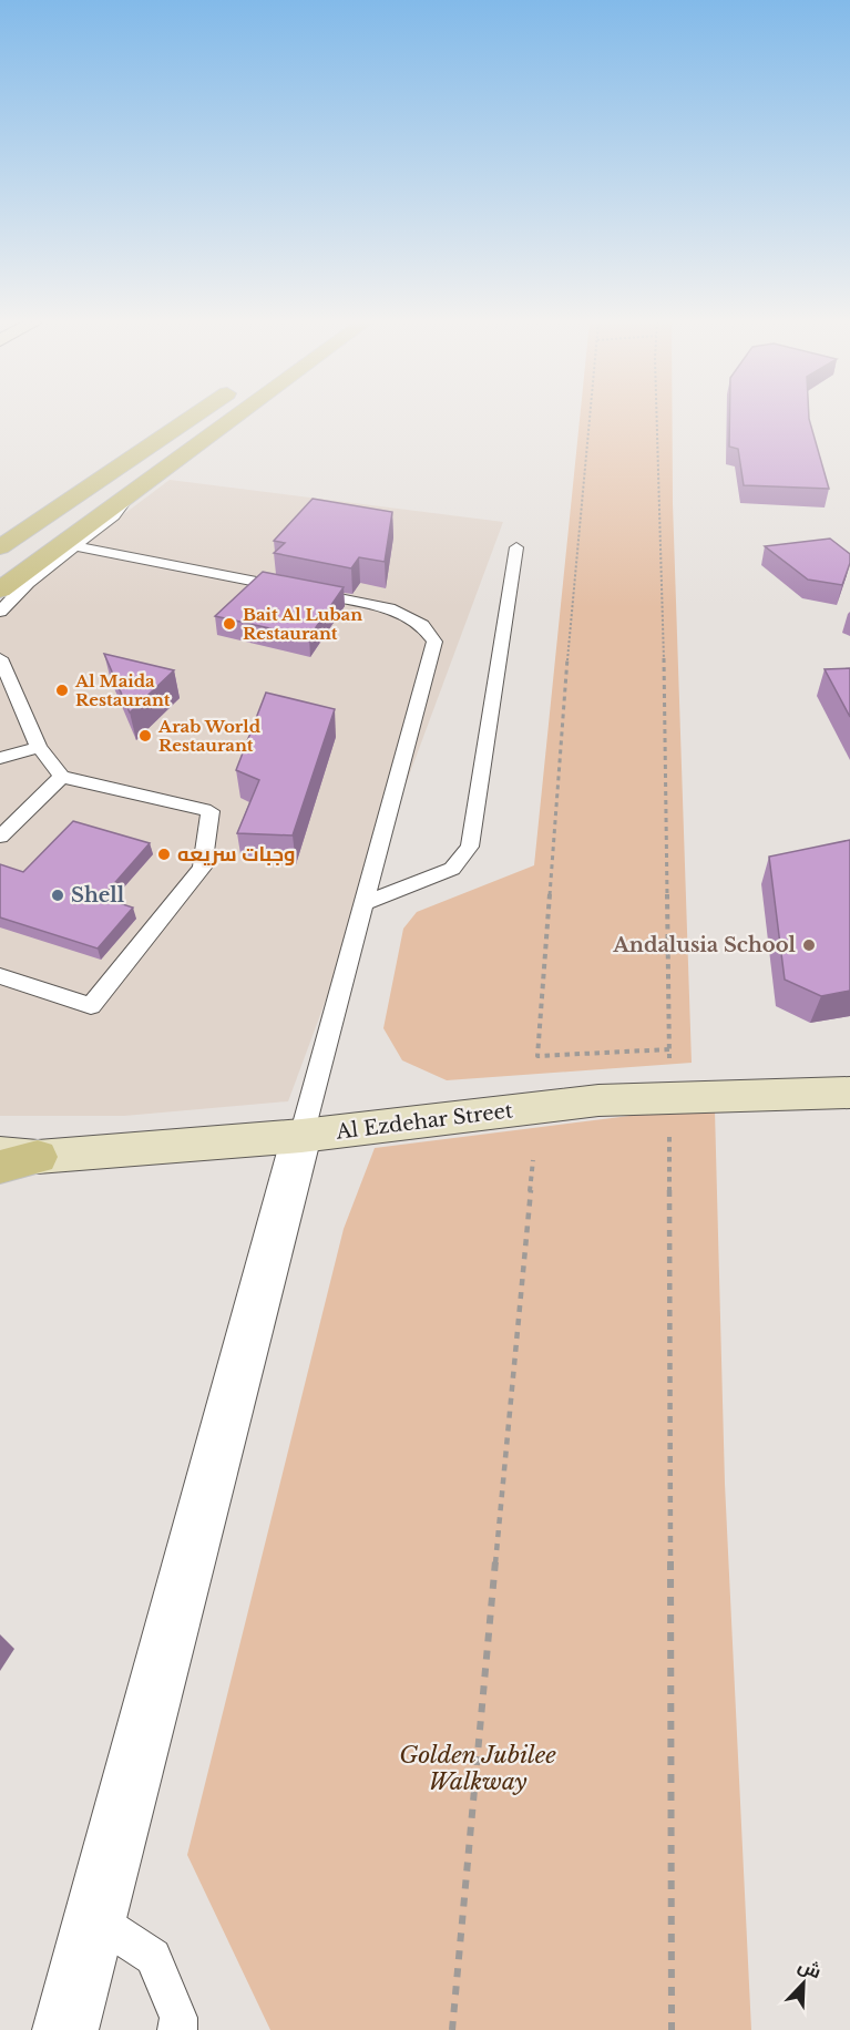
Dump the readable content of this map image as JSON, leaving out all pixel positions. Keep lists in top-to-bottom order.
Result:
{
  "streets": {
    "street": ["Al Ezdehar Street"]
  },
  "parks": ["Golden Jubilee Walkway"],
  "places": [
    "Bait Al Luban Restaurant",
    "Al Maida Restaurant",
    "Arab World Restaurant",
    "وجبات سريعه",
    "Shell",
    "Andalusia School"
  ],
  "north": "top right"
}
